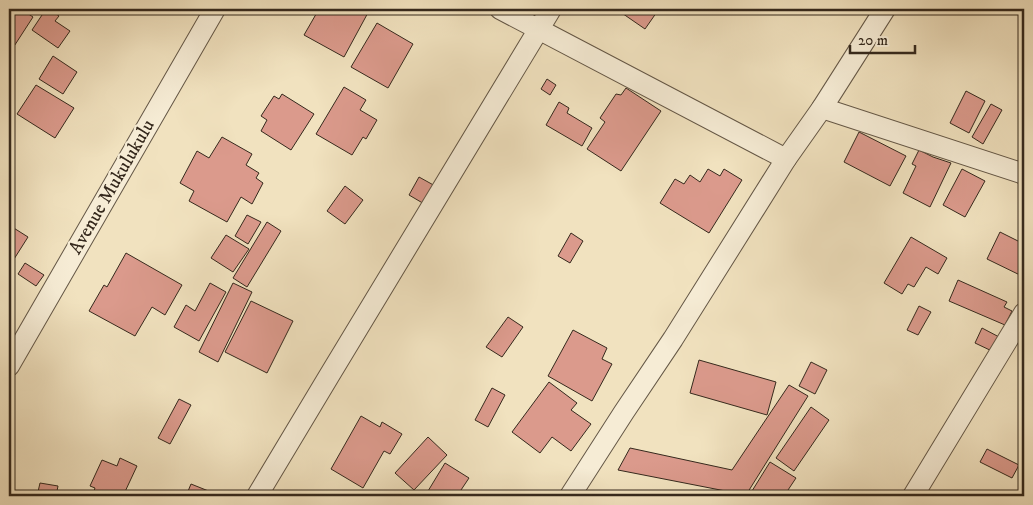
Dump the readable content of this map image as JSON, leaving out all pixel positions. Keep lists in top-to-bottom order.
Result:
{
  "streets": {
    "street": ["Avenue Mukulukulu"]
  },
  "scale_bar": "20 m"
}
